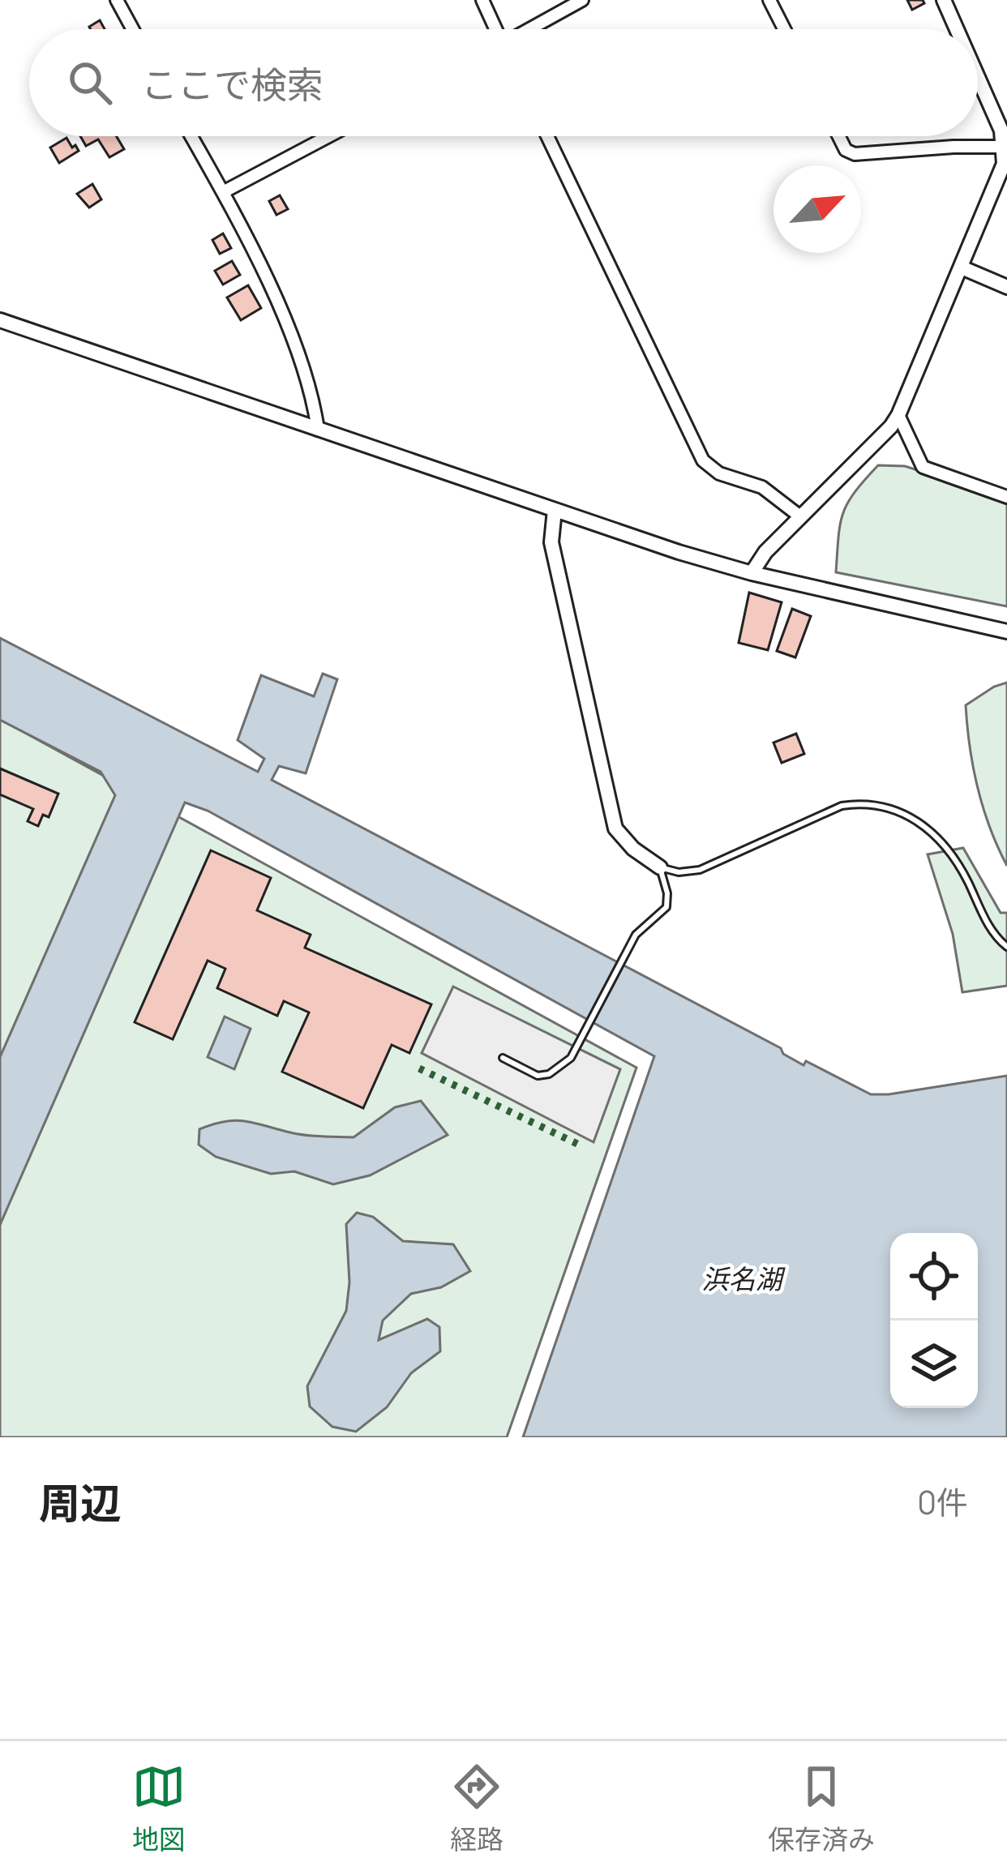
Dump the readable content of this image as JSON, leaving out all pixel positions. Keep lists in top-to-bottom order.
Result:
{
  "water": ["浜名湖"],
  "north": "top right",
  "page": {
    "search": "ここで検索",
    "heading": ["周辺", "0件"],
    "nav": ["地図", "経路", "保存済み"]
  }
}
